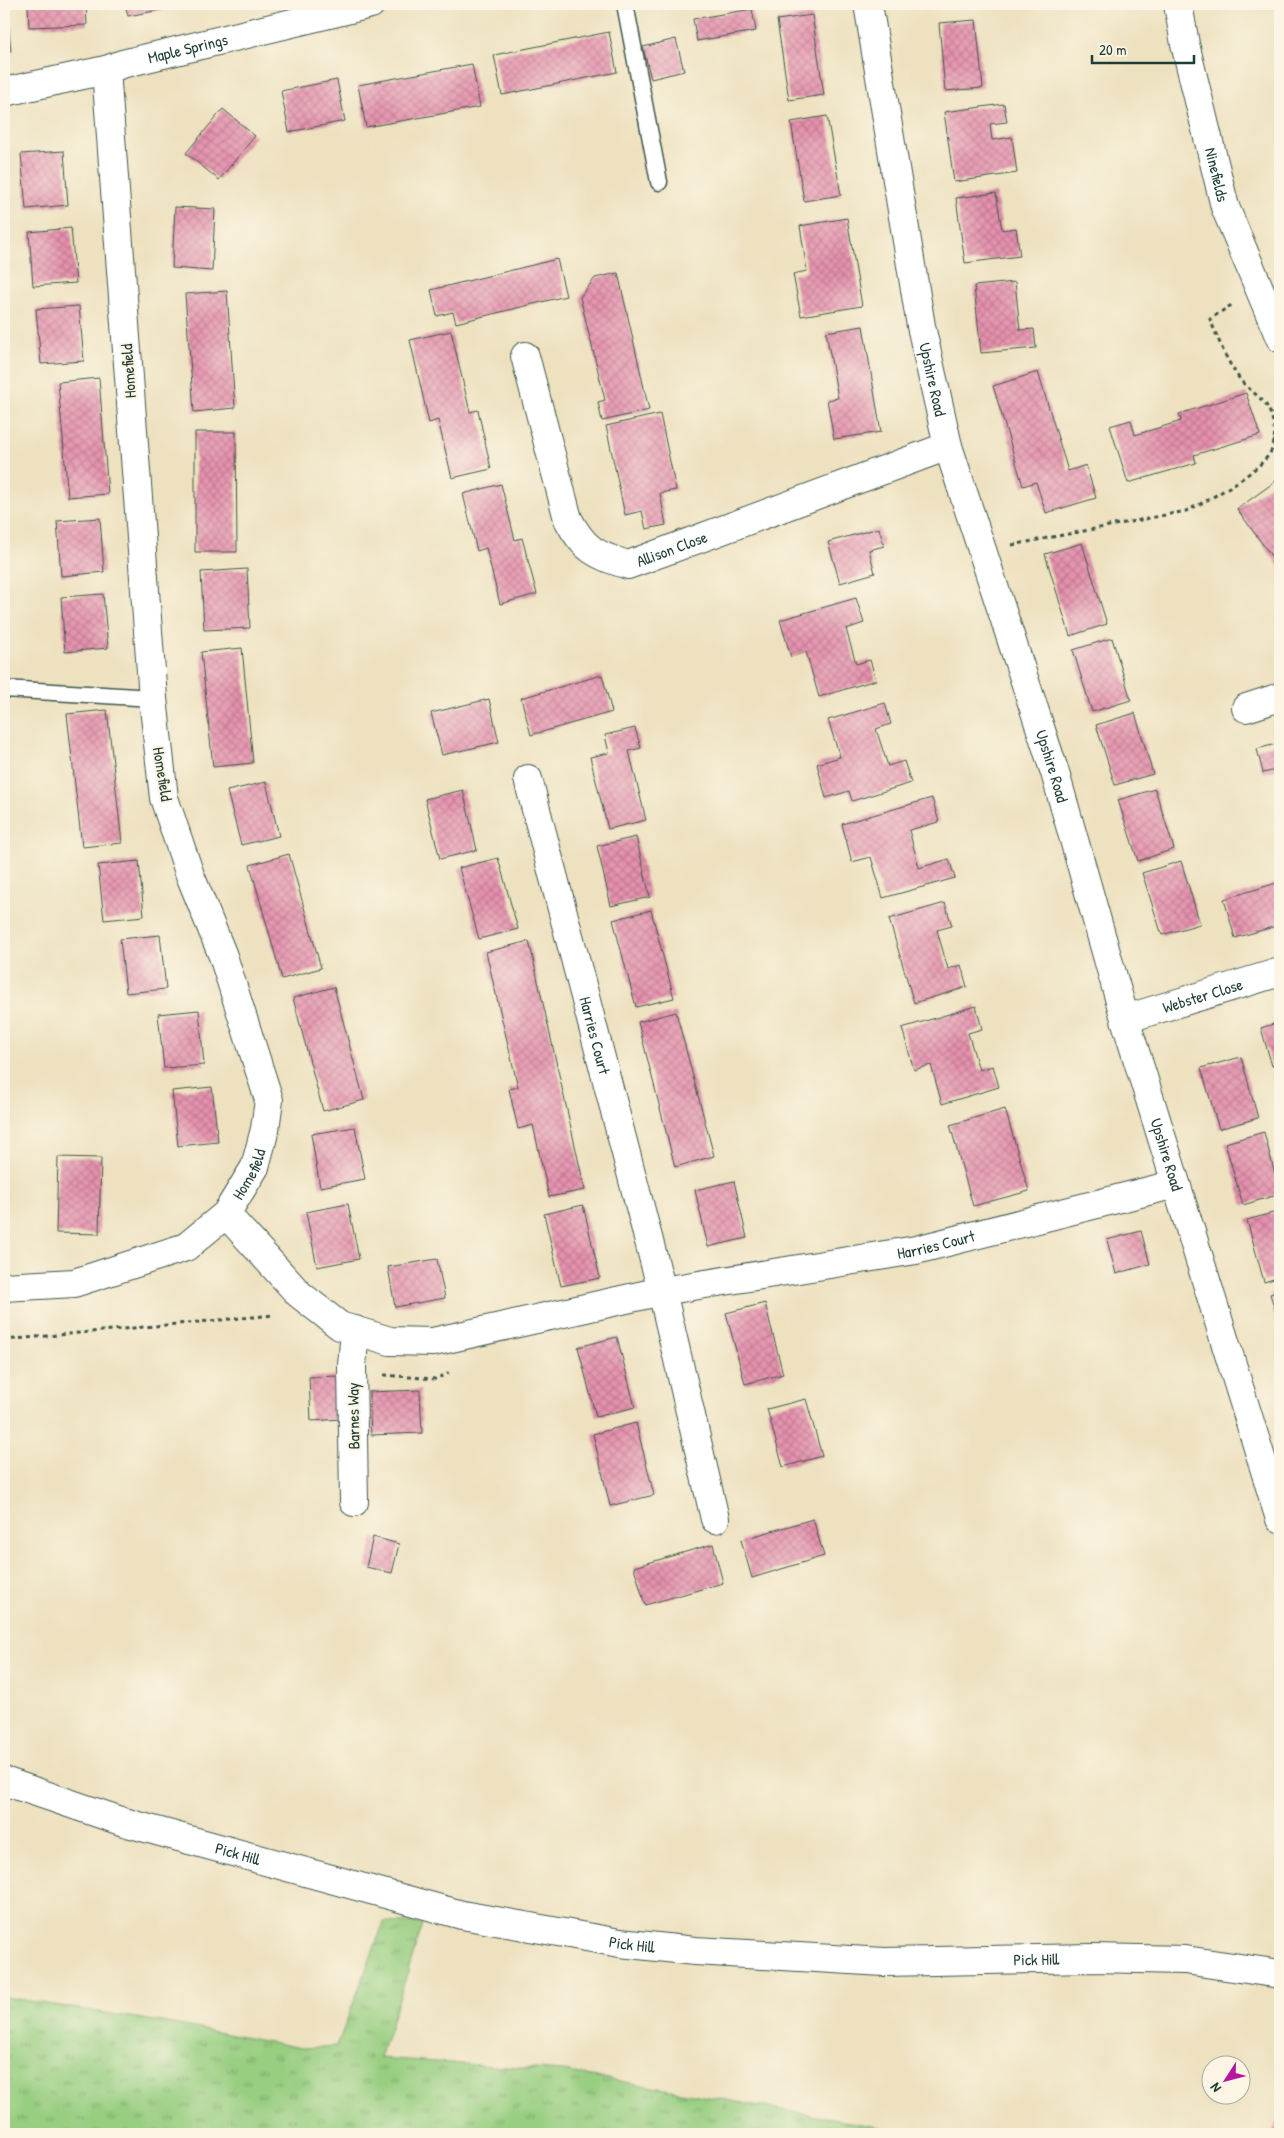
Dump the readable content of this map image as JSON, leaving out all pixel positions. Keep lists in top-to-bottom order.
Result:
{
  "streets": {
    "street": [
      "Maple Springs",
      "Ninefields",
      "Homefield",
      "Upshire Road",
      "Allison Close",
      "Webster Close",
      "Harries Court",
      "Barnes Way",
      "Pick Hill"
    ]
  },
  "crossings": [
    ["Maple Springs", "Homefield"],
    ["Homefield", "Harries Court"],
    ["Upshire Road", "Allison Close"],
    ["Upshire Road", "Webster Close"],
    ["Upshire Road", "Harries Court"],
    ["Harries Court", "Barnes Way"]
  ],
  "scale_bar": "20 m",
  "north": "bottom left"
}
